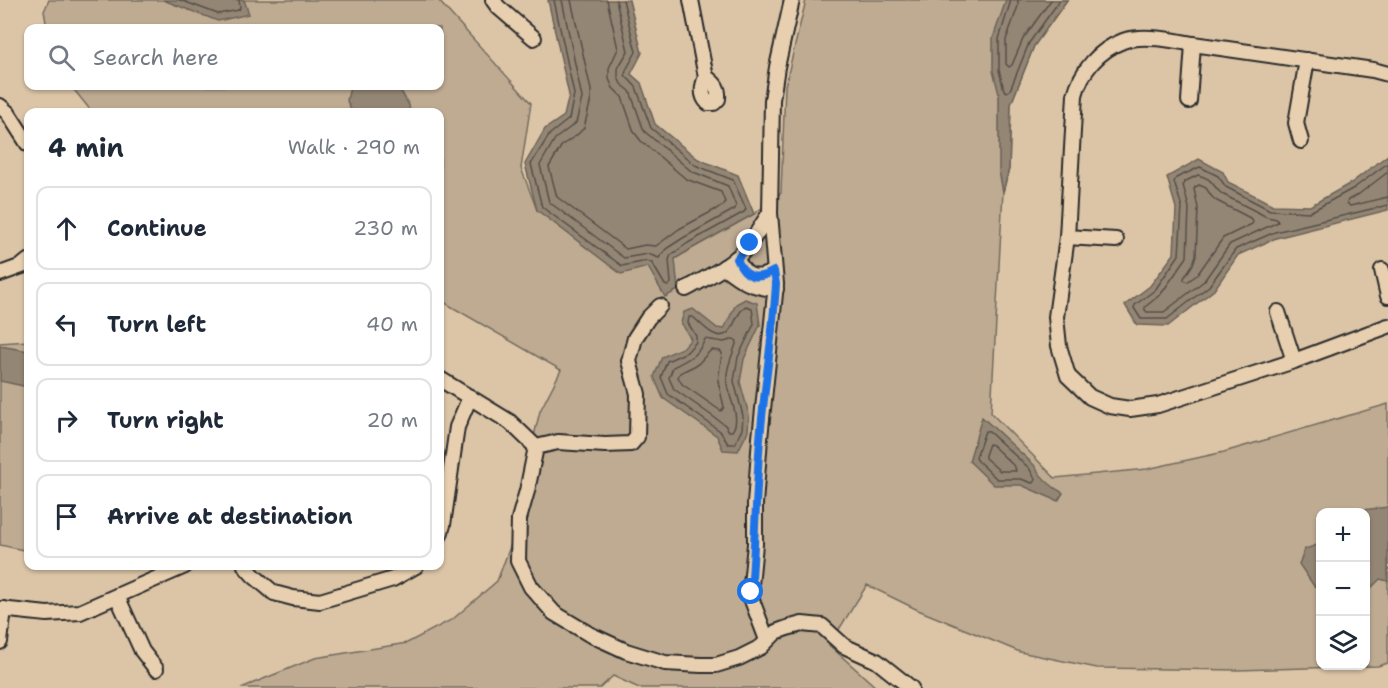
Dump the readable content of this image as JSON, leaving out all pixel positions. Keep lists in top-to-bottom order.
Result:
{
  "page": {
    "search": "Search here",
    "heading": ["4 min", "Walk · 290 m"],
    "list": [
      ["Continue", "230 m"],
      ["Turn left", "40 m"],
      ["Turn right", "20 m"],
      "Arrive at destination"
    ],
    "map_buttons": ["+", "−"]
  }
}
